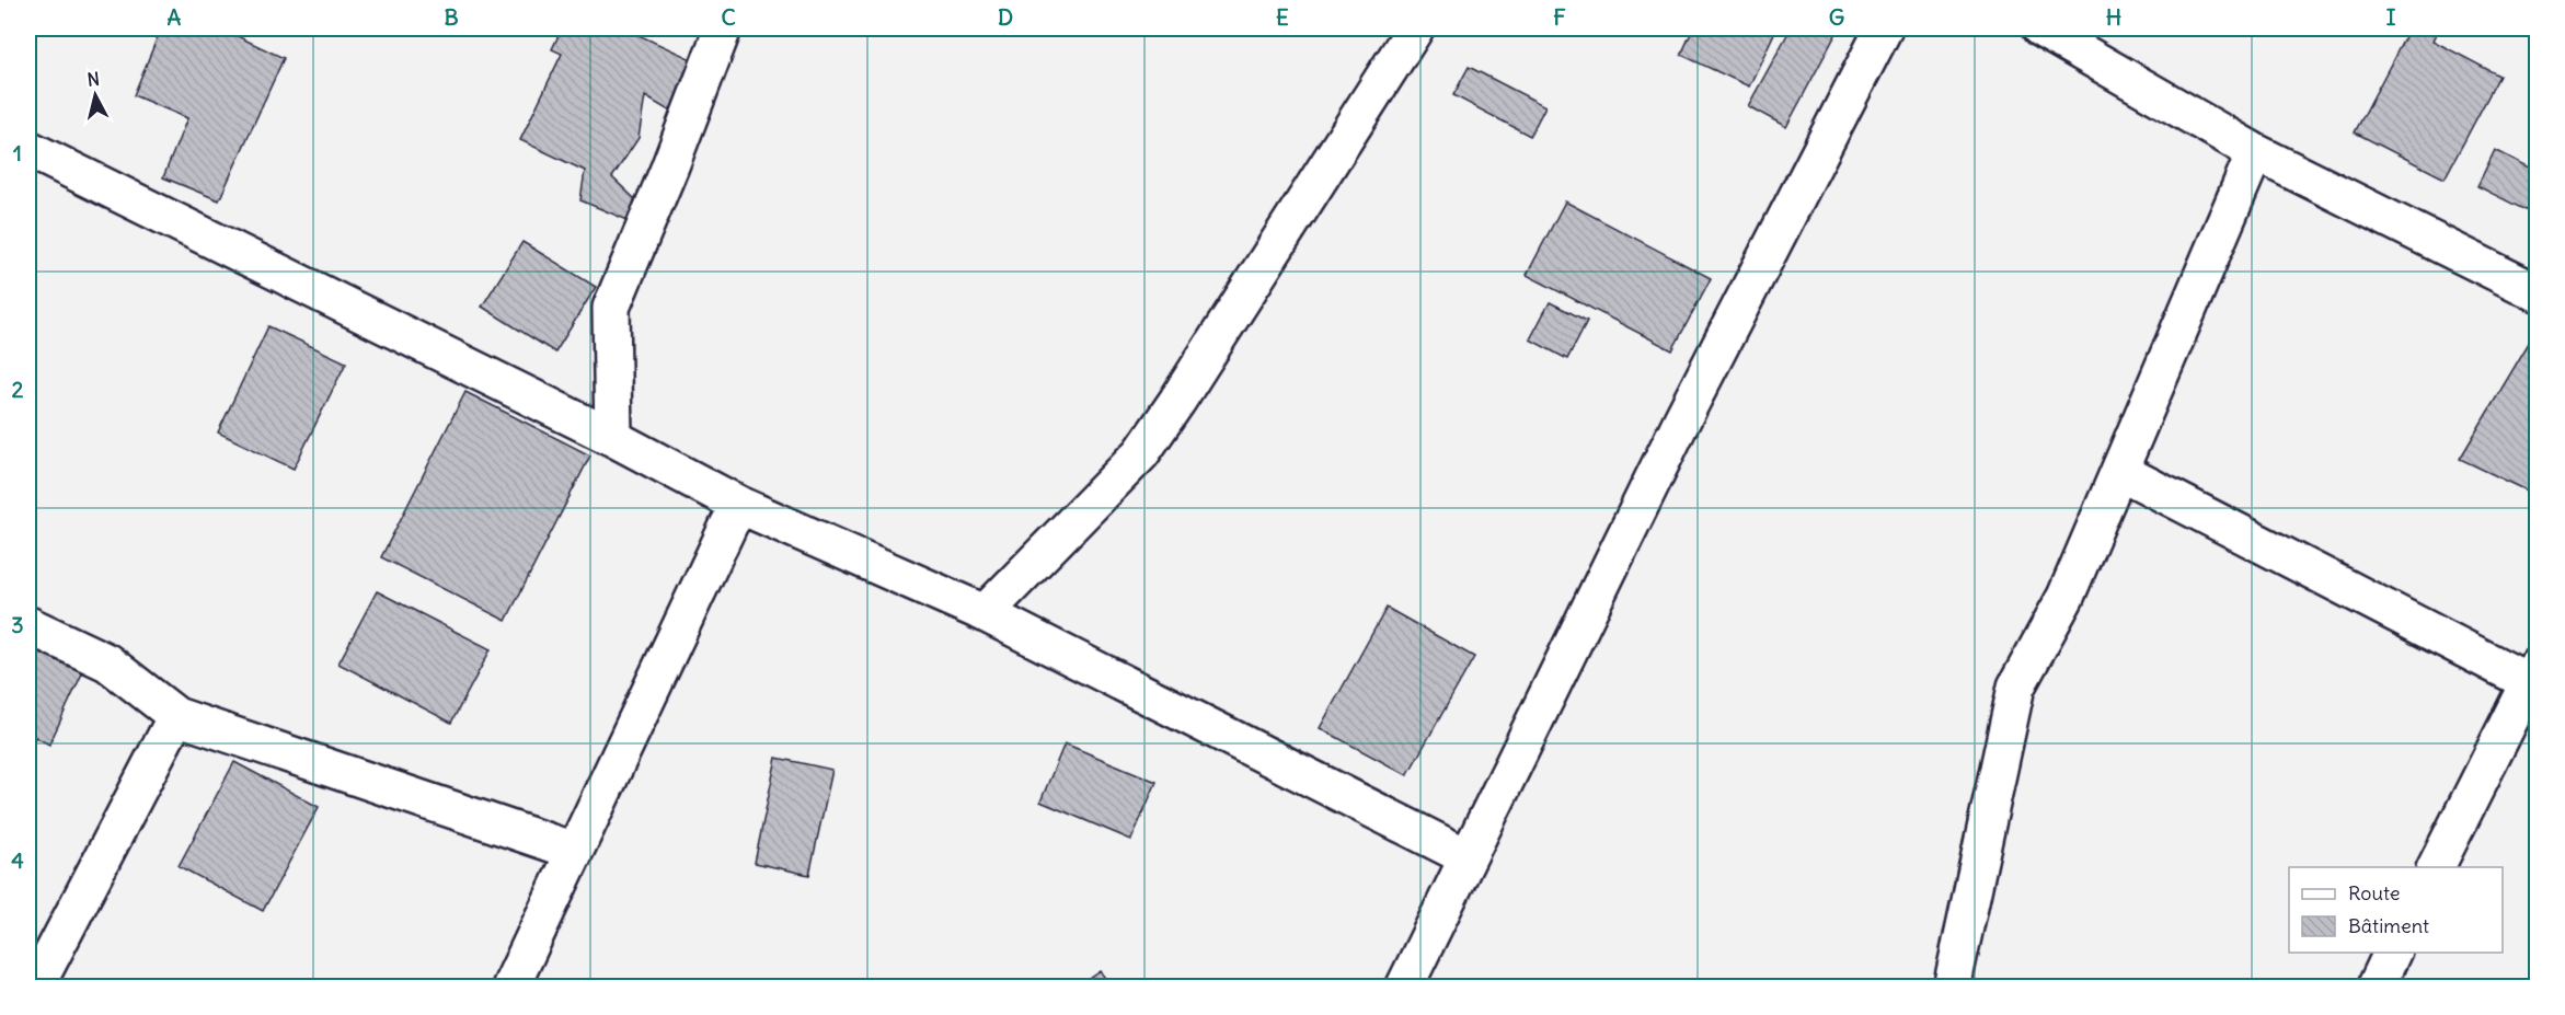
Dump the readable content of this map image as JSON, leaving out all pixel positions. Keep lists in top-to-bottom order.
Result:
{
  "legend": ["Route", "Bâtiment"],
  "north": "top",
  "grid": {
    "columns": [
      "A",
      "B",
      "C",
      "D",
      "E",
      "F",
      "G",
      "H",
      "I"
    ],
    "rows": [
      "1",
      "2",
      "3",
      "4"
    ]
  }
}
